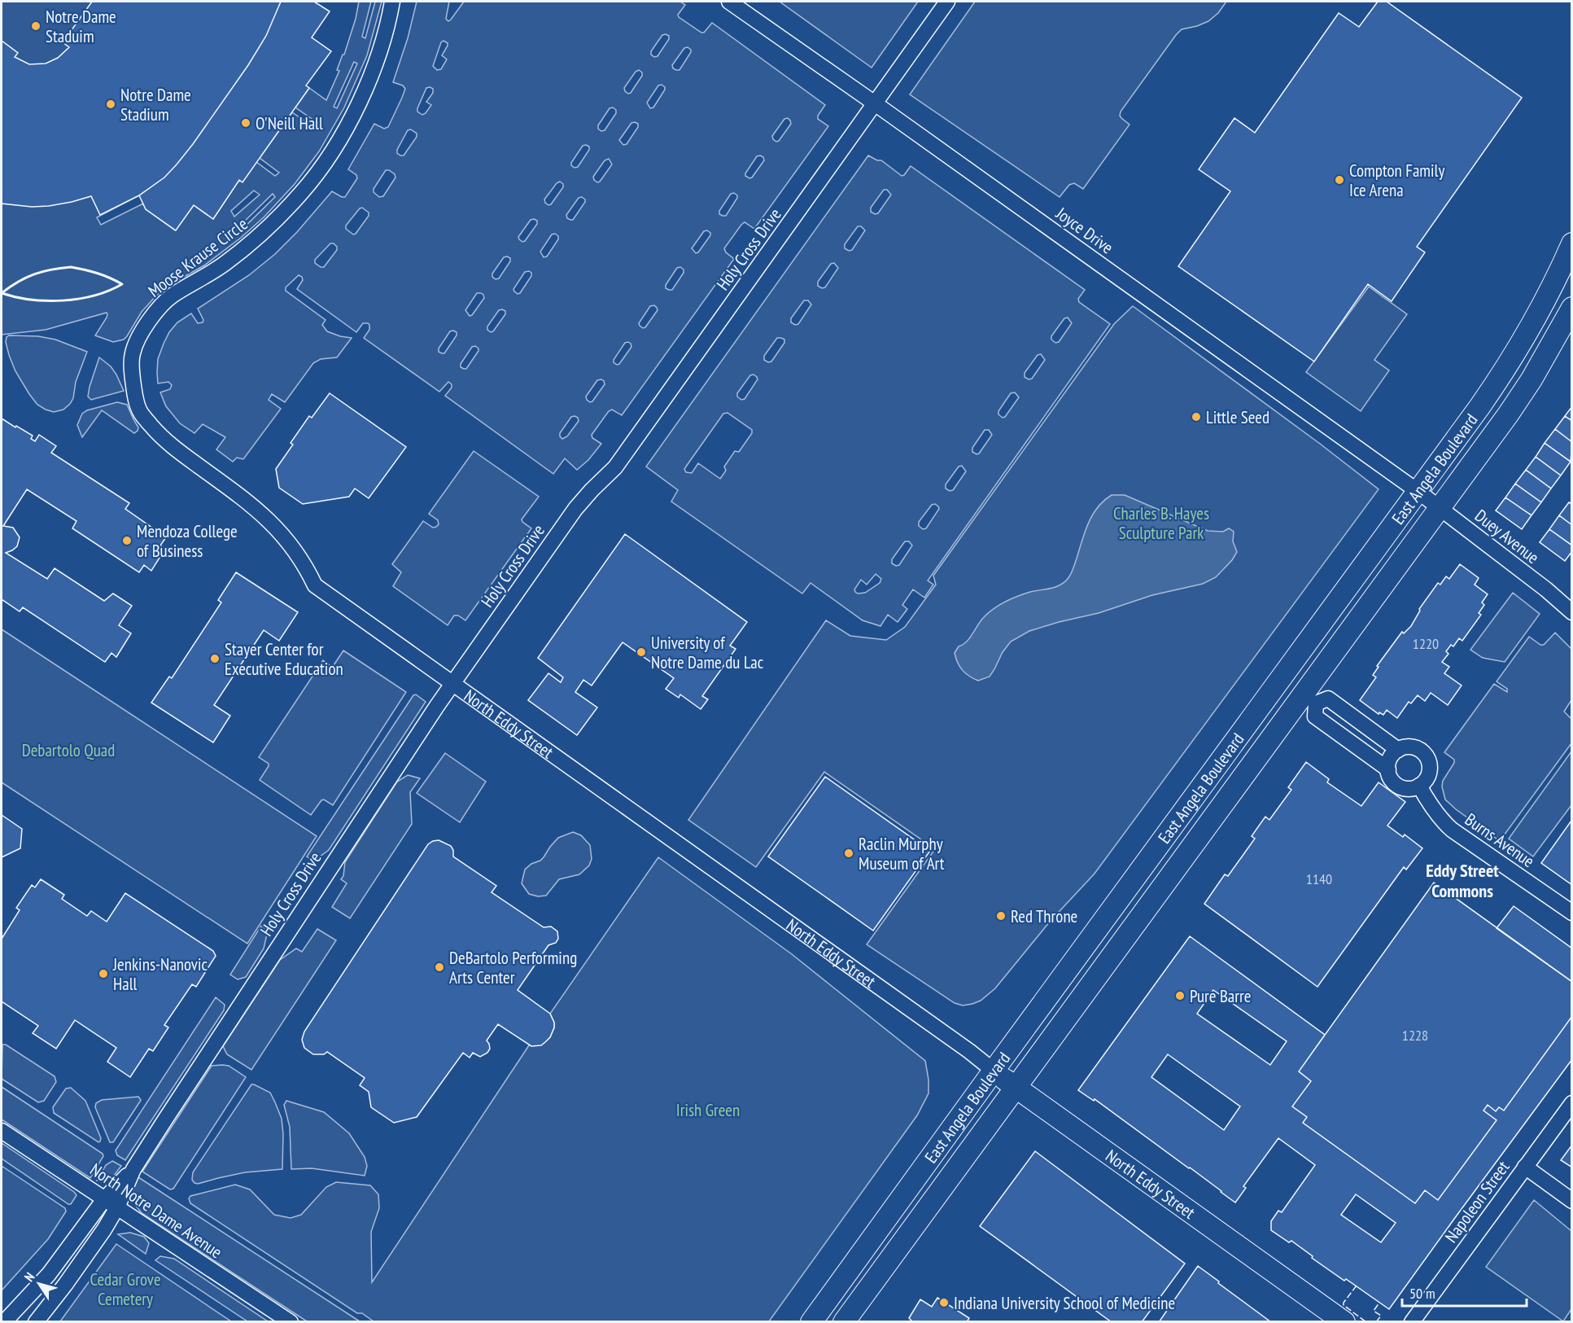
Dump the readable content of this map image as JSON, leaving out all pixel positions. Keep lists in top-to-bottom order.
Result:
{
  "streets": {
    "main road": ["East Angela Boulevard", "North Eddy Street"],
    "street": [
      "Joyce Drive",
      "Holy Cross Drive",
      "Moose Krause Circle",
      "Duey Avenue",
      "Burns Avenue",
      "Napoleon Street",
      "North Notre Dame Avenue"
    ]
  },
  "crossings": [
    ["Joyce Drive", "Holy Cross Drive"],
    ["Joyce Drive", "East Angela Boulevard"],
    ["Joyce Drive", "Duey Avenue"],
    ["Holy Cross Drive", "North Eddy Street"],
    ["Holy Cross Drive", "North Notre Dame Avenue"],
    ["Moose Krause Circle", "North Eddy Street"],
    ["East Angela Boulevard", "Duey Avenue"],
    ["East Angela Boulevard", "North Eddy Street"]
  ],
  "districts": ["Eddy Street Commons"],
  "parks": [
    "Charles B. Hayes Sculpture Park",
    "Debartolo Quad",
    "Irish Green",
    "Cedar Grove Cemetery"
  ],
  "places": [
    "Notre Dame Staduim",
    "Notre Dame Stadium",
    "O'Neill Hall",
    "Compton Family Ice Arena",
    "Little Seed",
    "Mendoza College of Business",
    "University of Notre Dame du Lac",
    "Stayer Center for Executive Education",
    "Raclin Murphy Museum of Art",
    "Red Throne",
    "DeBartolo Performing Arts Center",
    "Jenkins-Nanovic Hall",
    "Pure Barre",
    "Indiana University School of Medicine"
  ],
  "house_numbers": ["1220", "1140", "1228"],
  "scale_bar": "50 m",
  "north": "top left"
}
